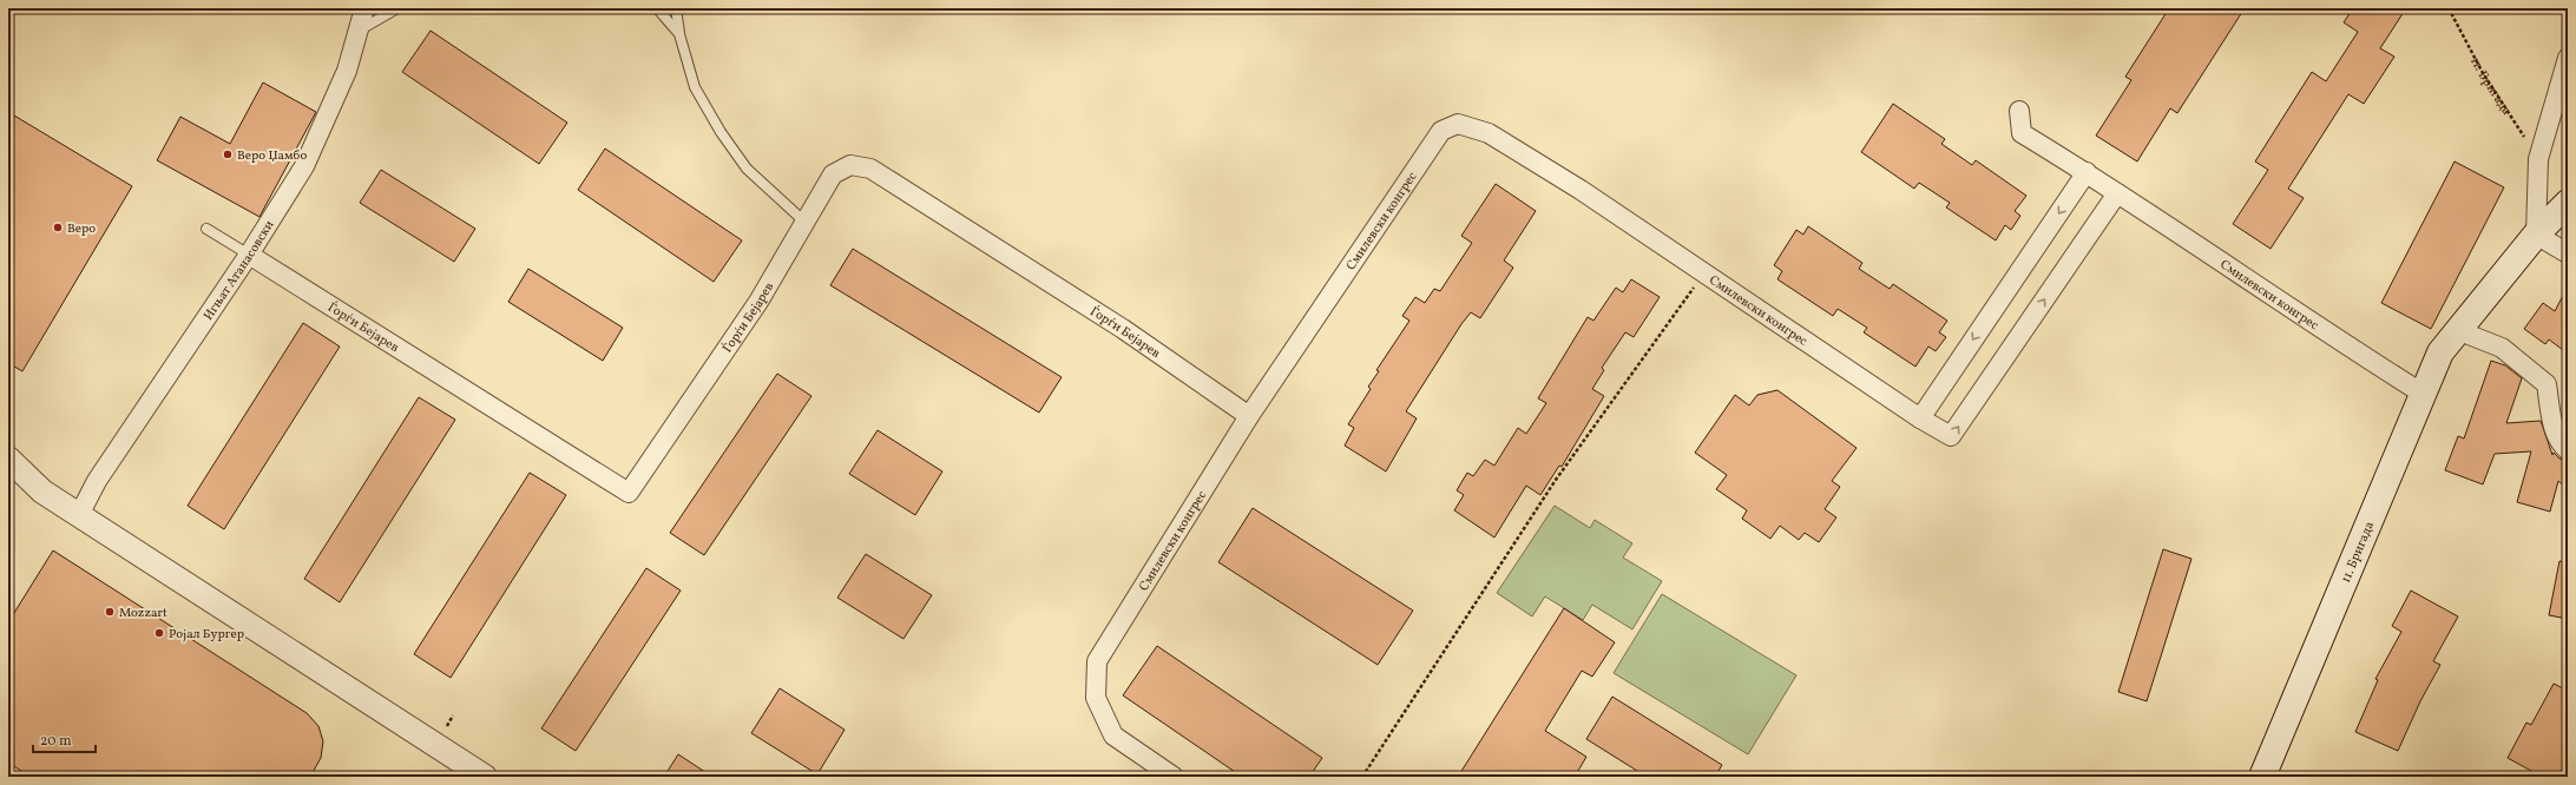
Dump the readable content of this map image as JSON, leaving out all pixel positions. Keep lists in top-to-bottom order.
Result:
{
  "streets": {
    "main road": ["11. Бригада"],
    "street": ["Смилевски конгрес", "Игњат Атанасовски", "Ѓорѓи Бејарев"]
  },
  "crossings": [
    ["11. Бригада", "Смилевски конгрес"],
    ["Смилевски конгрес", "Ѓорѓи Бејарев"],
    ["Игњат Атанасовски", "Ѓорѓи Бејарев"]
  ],
  "places": [
    "Веро Џамбо",
    "Веро",
    "Mozzart",
    "Ројал Бургер"
  ],
  "scale_bar": "20 m"
}
